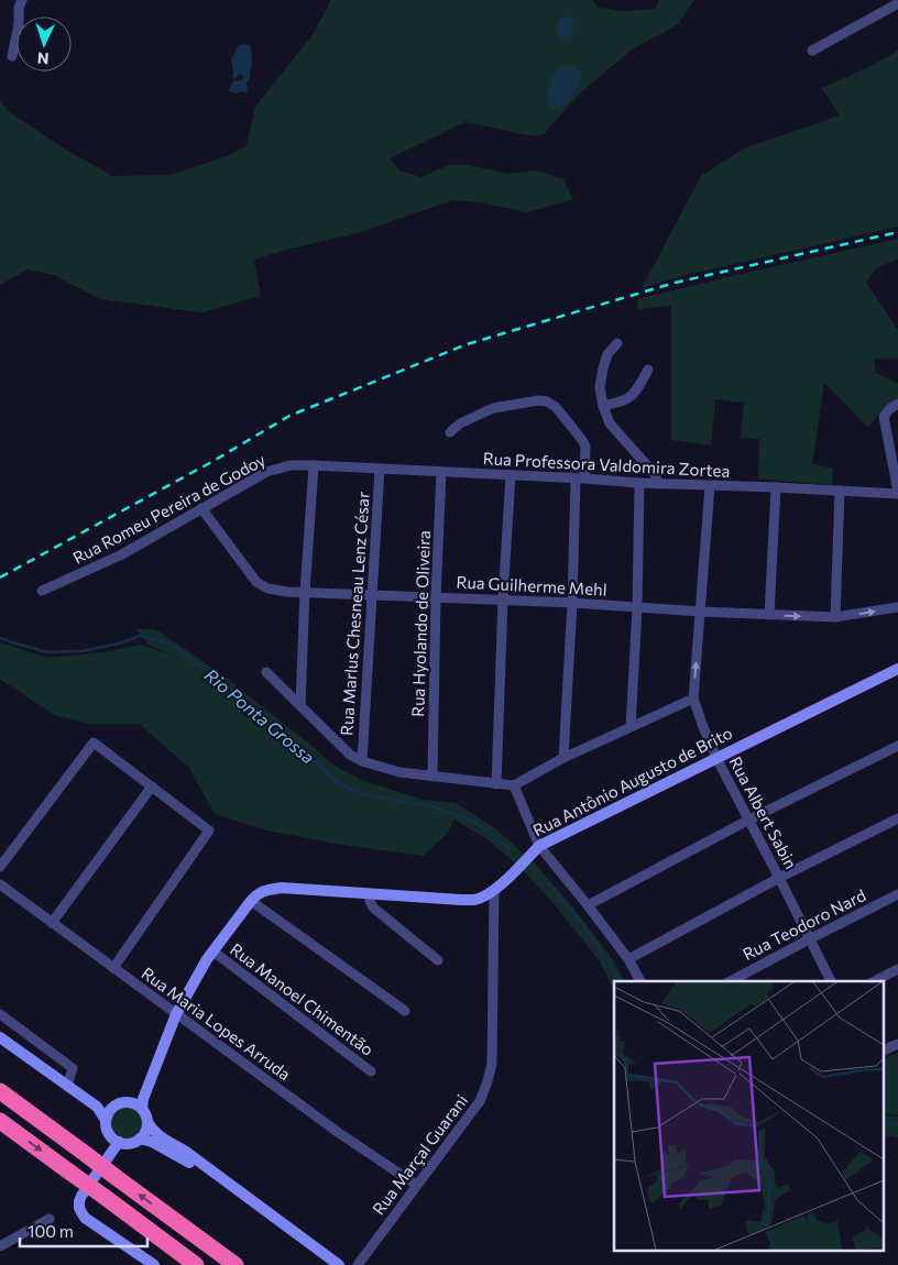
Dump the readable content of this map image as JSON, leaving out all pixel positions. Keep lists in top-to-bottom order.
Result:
{
  "streets": {
    "street": [
      "Rua Professora Valdomira Zortea",
      "Rua Romeu Pereira de Godoy",
      "Rua Guilherme Mehl",
      "Rua Marlus Chesneau Lenz César",
      "Rua Hyolando de Oliveira",
      "Rua Antônio Augusto de Brito",
      "Rua Albert Sabin",
      "Rua Teodoro Nard",
      "Rua Manoel Chimentão",
      "Rua Maria Lopes Arruda",
      "Rua Marçal Guarani"
    ]
  },
  "crossings": [
    ["Rua Professora Valdomira Zortea", "Rua Romeu Pereira de Godoy"],
    ["Rua Professora Valdomira Zortea", "Rua Marlus Chesneau Lenz César"],
    ["Rua Professora Valdomira Zortea", "Rua Hyolando de Oliveira"],
    ["Rua Professora Valdomira Zortea", "Rua Albert Sabin"],
    ["Rua Romeu Pereira de Godoy", "Rua Guilherme Mehl"],
    ["Rua Guilherme Mehl", "Rua Marlus Chesneau Lenz César"],
    ["Rua Guilherme Mehl", "Rua Hyolando de Oliveira"],
    ["Rua Guilherme Mehl", "Rua Albert Sabin"],
    ["Rua Antônio Augusto de Brito", "Rua Albert Sabin"],
    ["Rua Antônio Augusto de Brito", "Rua Manoel Chimentão"],
    ["Rua Antônio Augusto de Brito", "Rua Maria Lopes Arruda"],
    ["Rua Antônio Augusto de Brito", "Rua Marçal Guarani"],
    ["Rua Albert Sabin", "Rua Teodoro Nard"],
    ["Rua Maria Lopes Arruda", "Rua Marçal Guarani"]
  ],
  "water": ["Rio Ponta Grossa"],
  "scale_bar": "100 m",
  "north": "bottom"
}
